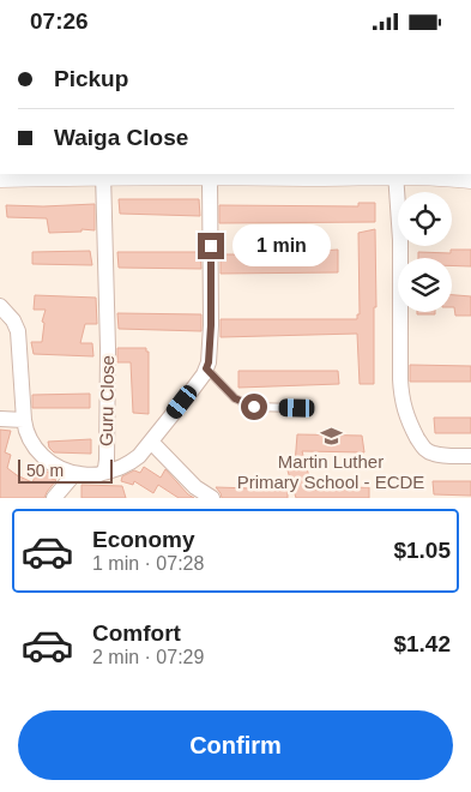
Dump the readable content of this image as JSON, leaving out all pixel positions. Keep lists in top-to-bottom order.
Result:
{
  "streets": {
    "street": ["Guru Close"]
  },
  "places": {
    "school or university": ["Martin Luther Primary School - ECDE"]
  },
  "scale_bar": "50 m",
  "page": {
    "status": "07:26",
    "banner": ["Pickup", "Waiga Close"],
    "bubble": "1 min",
    "scale": "50 m",
    "list": [
      {
        "name": "Economy",
        "note": "1 min · 07:28",
        "value": "$1.05"
      },
      {
        "name": "Comfort",
        "note": "2 min · 07:29",
        "value": "$1.42"
      }
    ],
    "buttons": "Confirm"
  }
}
